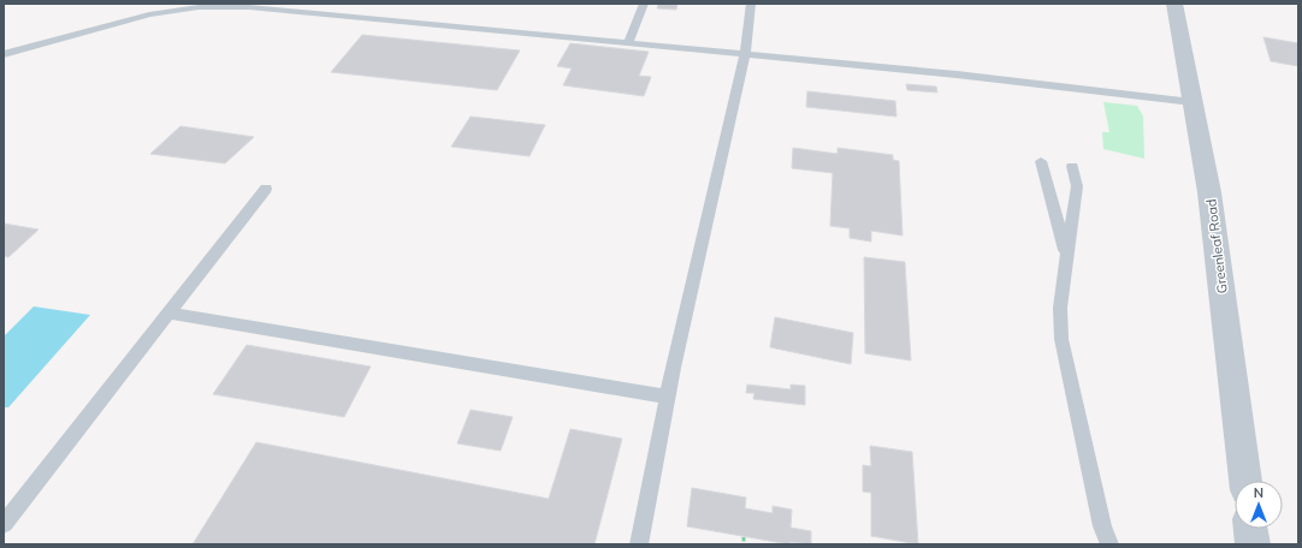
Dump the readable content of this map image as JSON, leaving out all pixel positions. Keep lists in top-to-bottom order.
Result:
{
  "streets": {
    "street": ["Greenleaf Road"]
  },
  "north": "top"
}
